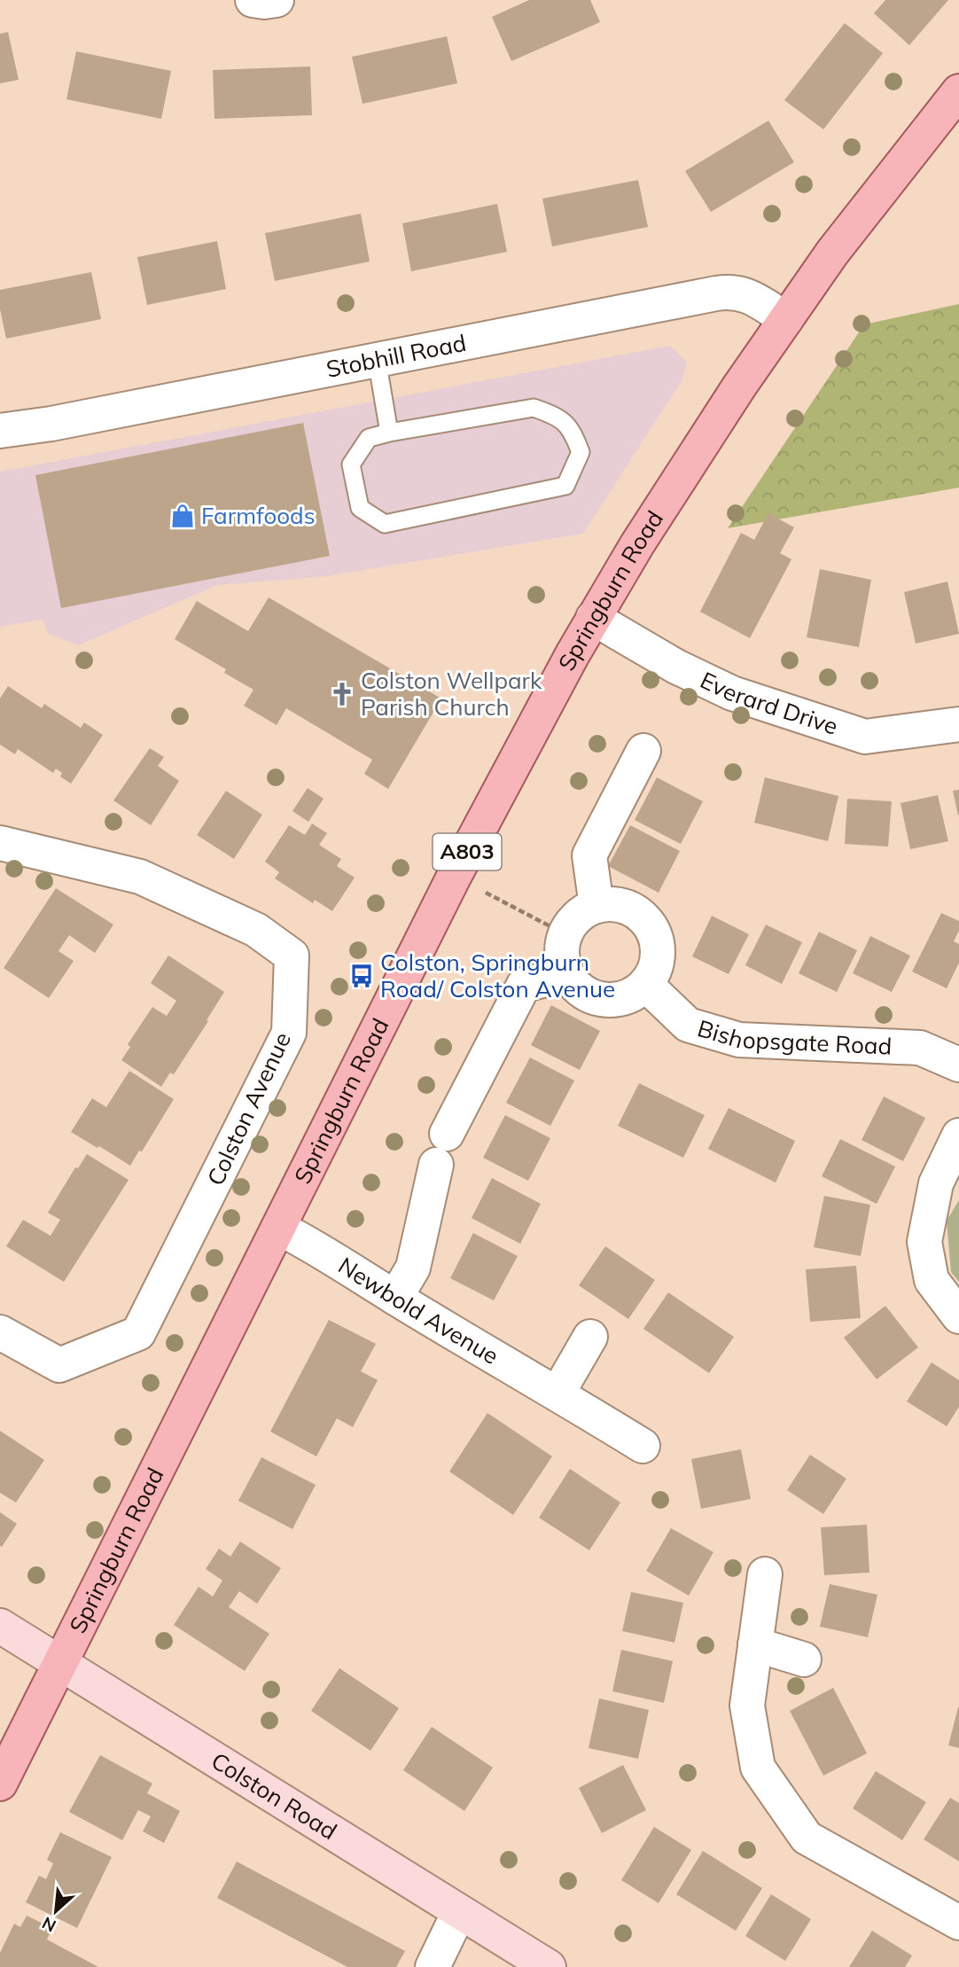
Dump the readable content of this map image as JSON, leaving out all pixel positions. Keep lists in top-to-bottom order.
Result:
{
  "streets": {
    "main road": ["Springburn Road", "A803"],
    "street": [
      "Stobhill Road",
      "Everard Drive",
      "Bishopsgate Road",
      "Colston Avenue",
      "Newbold Avenue",
      "Colston Road"
    ]
  },
  "crossings": [
    ["Stobhill Road", "Springburn Road"],
    ["Springburn Road", "Everard Drive"],
    ["Springburn Road", "A803"],
    ["Springburn Road", "Newbold Avenue"],
    ["Springburn Road", "Colston Road"],
    ["A803", "Colston Road"]
  ],
  "places": {
    "shop": ["Farmfoods"],
    "church": ["Colston Wellpark Parish Church"],
    "bus stop": ["Colston, Springburn Road/ Colston Avenue"]
  },
  "north": "bottom left"
}
